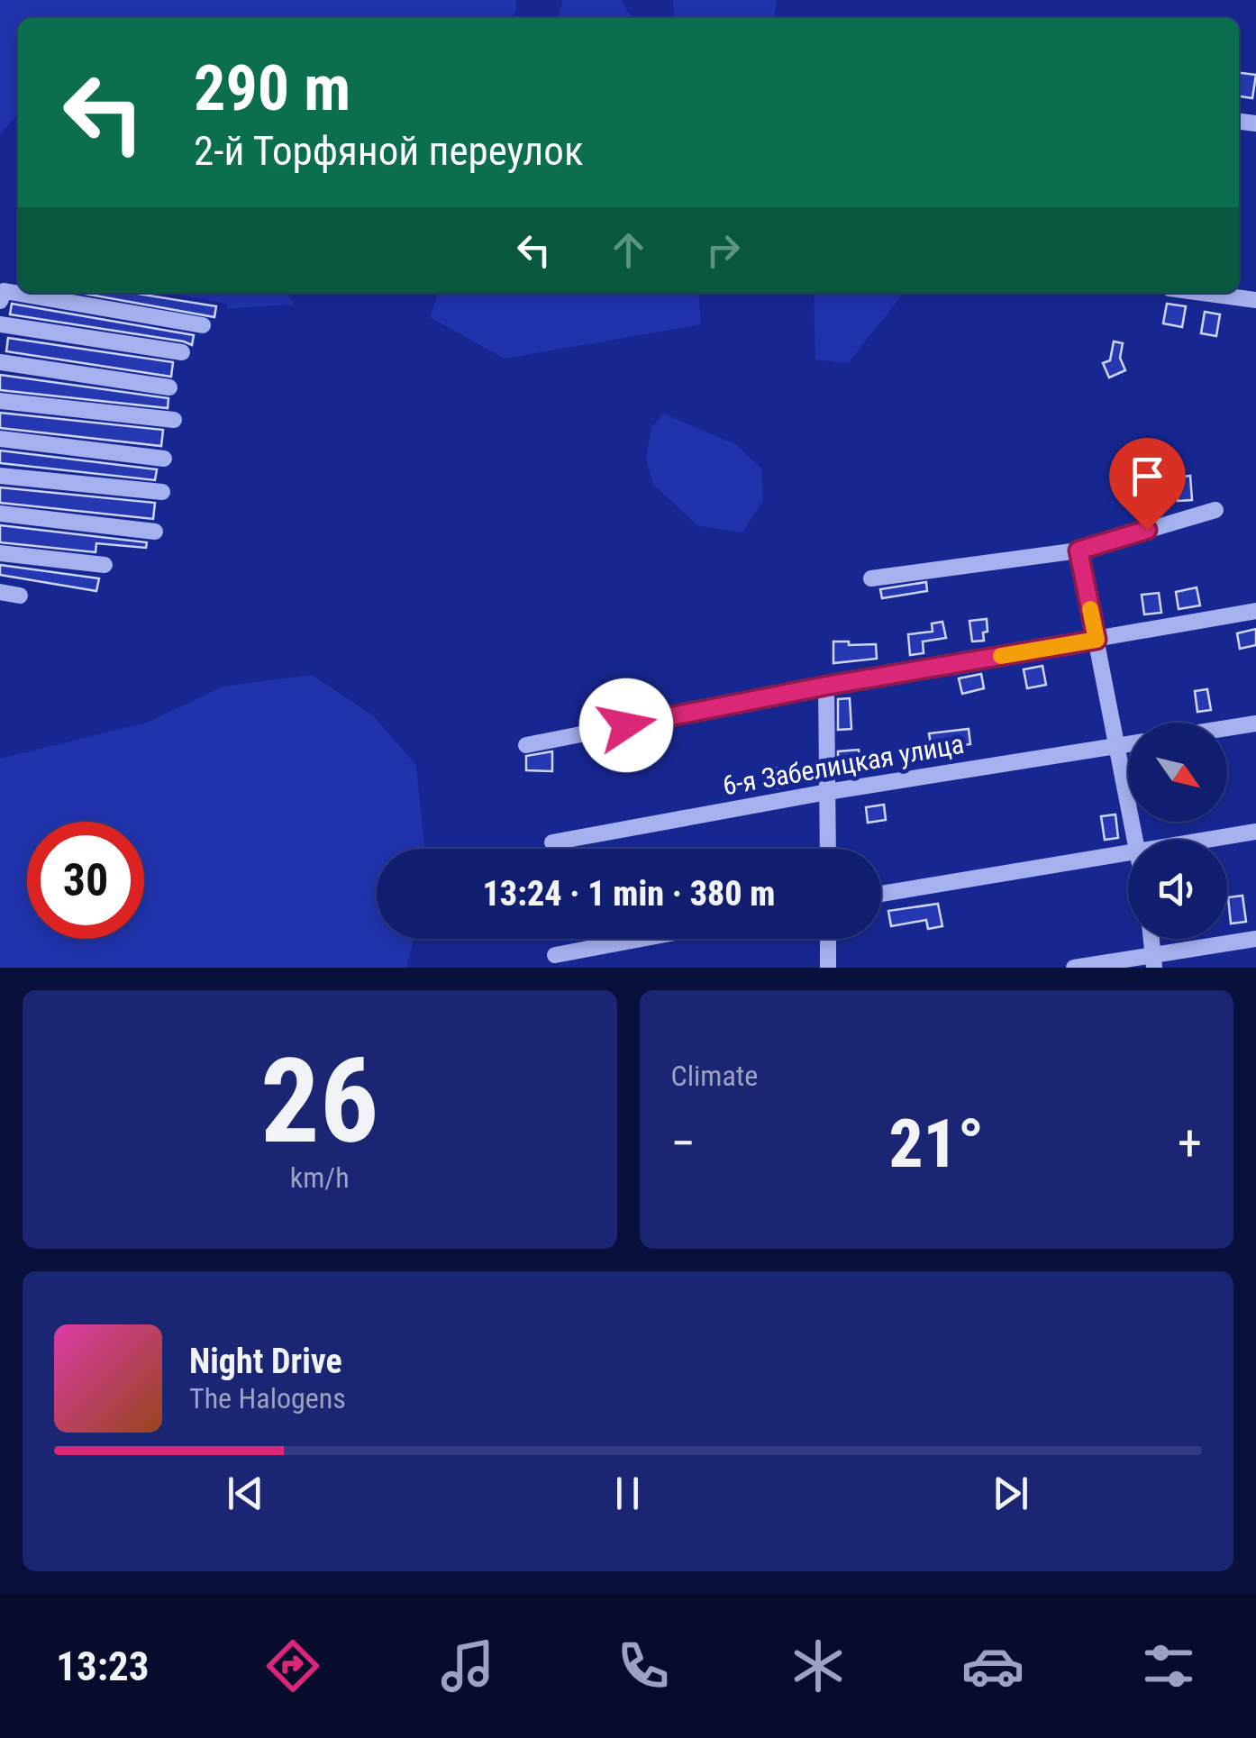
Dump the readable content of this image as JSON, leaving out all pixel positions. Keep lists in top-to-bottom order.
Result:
{
  "streets": {
    "street": ["6-я Забелицкая улица"]
  },
  "north": "bottom right",
  "page": {
    "turn": ["290 m", "2-й Торфяной переулок"],
    "limit": "30",
    "trip": "13:24 · 1 min · 380 m",
    "tile": [
      ["26", "km/h"],
      "Climate"
    ],
    "heat": ["−", "21°", "+"],
    "song": ["Night Drive", "The Halogens"],
    "tabs": "13:23"
  }
}
